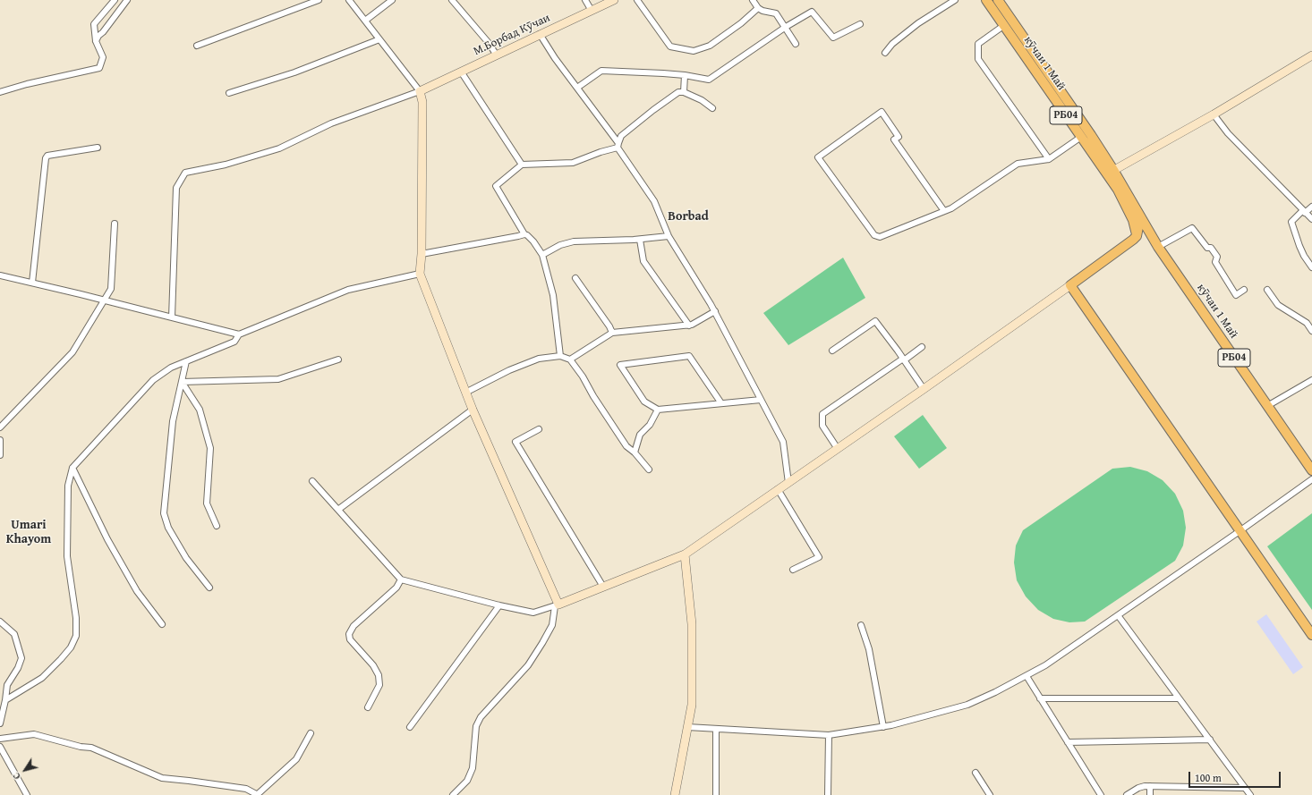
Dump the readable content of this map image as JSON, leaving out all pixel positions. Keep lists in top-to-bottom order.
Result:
{
  "streets": {
    "main road": ["кӯчаи 1 Май", "РБ04"],
    "street": ["М.Борбад Кӯчаи"]
  },
  "crossings": [
    ["кӯчаи 1 Май", "РБ04"]
  ],
  "districts": ["Borbad", "Umari Khayom"],
  "scale_bar": "100 m",
  "north": "bottom left"
}
